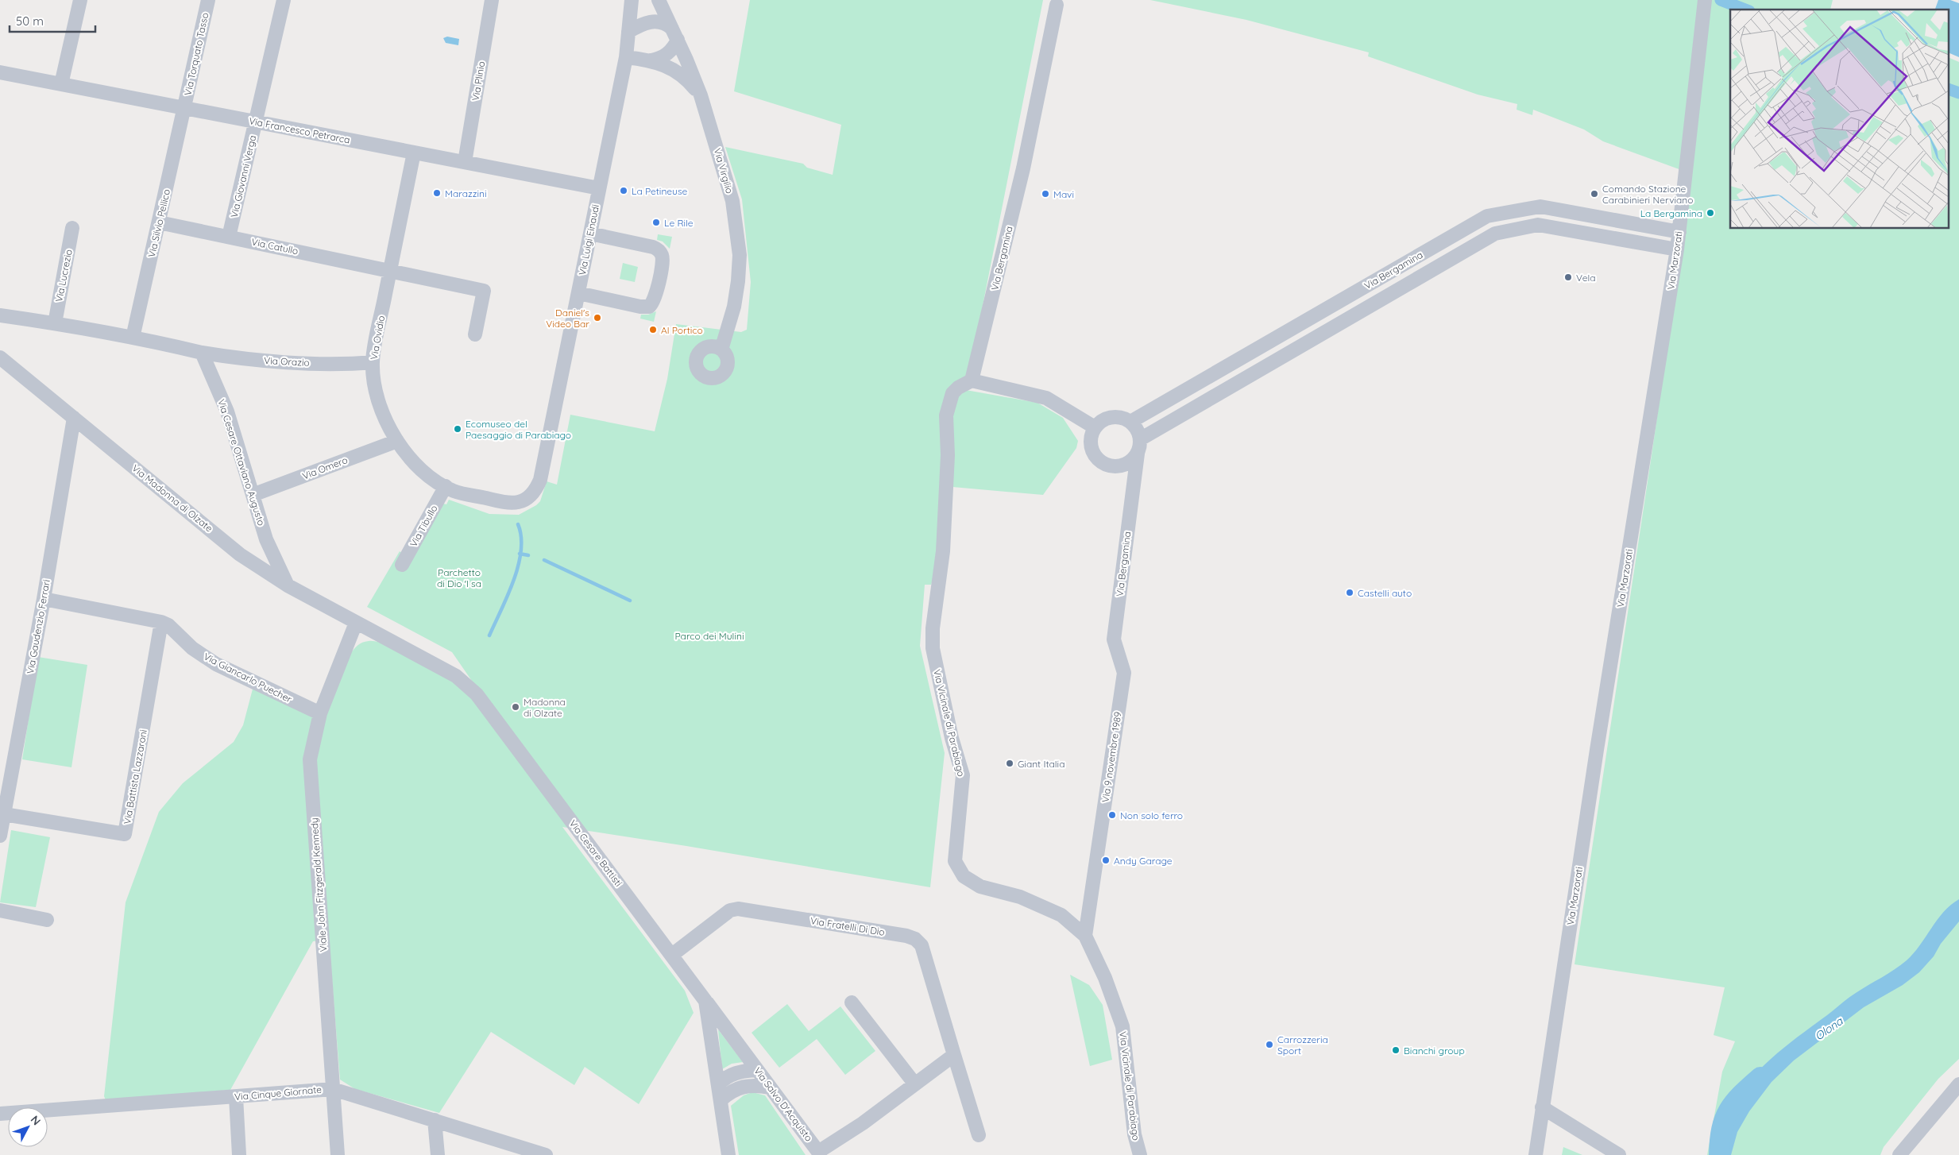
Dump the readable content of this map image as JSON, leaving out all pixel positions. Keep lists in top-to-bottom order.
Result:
{
  "streets": {
    "street": [
      "Via Torquato Tasso",
      "Via Plinio",
      "Via Francesco Petrarca",
      "Via Virgilio",
      "Via Giovanni Verga",
      "Via Silvio Pellico",
      "Via Luigi Einaudi",
      "Via Catullo",
      "Via Bergamina",
      "Via Marzorati",
      "Via Lucrezio",
      "Via Ovidio",
      "Via Orazio",
      "Via Cesare Ottaviano Augusto",
      "Via Omero",
      "Via Madonna di Olzate",
      "Via Tibullo",
      "Via Gaudenzio Ferrari",
      "Via Giancarlo Puecher",
      "Via Vicinale di Parabiago",
      "Via 9 novembre 1989",
      "Via Battista Lazzaroni",
      "Via Cesare Battisti",
      "Viale John Fitzgerald Kennedy",
      "Via Fratelli Di Dio",
      "Via Cinque Giornate",
      "Via Salvo D'Acquisto"
    ]
  },
  "crossings": [
    ["Via Torquato Tasso", "Via Francesco Petrarca"],
    ["Via Torquato Tasso", "Via Silvio Pellico"],
    ["Via Plinio", "Via Francesco Petrarca"],
    ["Via Francesco Petrarca", "Via Giovanni Verga"],
    ["Via Francesco Petrarca", "Via Silvio Pellico"],
    ["Via Francesco Petrarca", "Via Luigi Einaudi"],
    ["Via Francesco Petrarca", "Via Ovidio"],
    ["Via Virgilio", "Via Luigi Einaudi"],
    ["Via Giovanni Verga", "Via Catullo"],
    ["Via Silvio Pellico", "Via Catullo"],
    ["Via Luigi Einaudi", "Via Ovidio"],
    ["Via Catullo", "Via Ovidio"],
    ["Via Bergamina", "Via Marzorati"],
    ["Via Bergamina", "Via Vicinale di Parabiago"],
    ["Via Bergamina", "Via 9 novembre 1989"],
    ["Via Ovidio", "Via Orazio"],
    ["Via Ovidio", "Via Omero"],
    ["Via Ovidio", "Via Tibullo"],
    ["Via Orazio", "Via Cesare Ottaviano Augusto"],
    ["Via Cesare Ottaviano Augusto", "Via Omero"],
    ["Via Cesare Ottaviano Augusto", "Via Madonna di Olzate"],
    ["Via Madonna di Olzate", "Via Gaudenzio Ferrari"],
    ["Via Madonna di Olzate", "Via Cesare Battisti"],
    ["Via Madonna di Olzate", "Viale John Fitzgerald Kennedy"],
    ["Via Gaudenzio Ferrari", "Via Giancarlo Puecher"],
    ["Via Gaudenzio Ferrari", "Via Battista Lazzaroni"],
    ["Via Giancarlo Puecher", "Via Battista Lazzaroni"],
    ["Via Giancarlo Puecher", "Viale John Fitzgerald Kennedy"],
    ["Via Vicinale di Parabiago", "Via 9 novembre 1989"],
    ["Via Cesare Battisti", "Viale John Fitzgerald Kennedy"],
    ["Via Cesare Battisti", "Via Fratelli Di Dio"],
    ["Via Cesare Battisti", "Via Salvo D'Acquisto"],
    ["Viale John Fitzgerald Kennedy", "Via Cinque Giornate"],
    ["Via Fratelli Di Dio", "Via Salvo D'Acquisto"]
  ],
  "water": ["Olona"],
  "parks": ["Parchetto di Dio 'l sa", "Parco dei Mulini"],
  "places": [
    "La Petineuse",
    "Marazzini",
    "Mavi",
    "Comando Stazione Carabinieri Nerviano",
    "La Bergamina",
    "Le Rile",
    "Vela",
    "Daniel's Video Bar",
    "Al Portico",
    "Ecomuseo del Paesaggio di Parabiago",
    "Castelli auto",
    "Madonna di Olzate",
    "Giant Italia",
    "Non solo ferro",
    "Andy Garage",
    "Carrozzeria Sport",
    "Bianchi group"
  ],
  "scale_bar": "50 m",
  "north": "top right"
}
